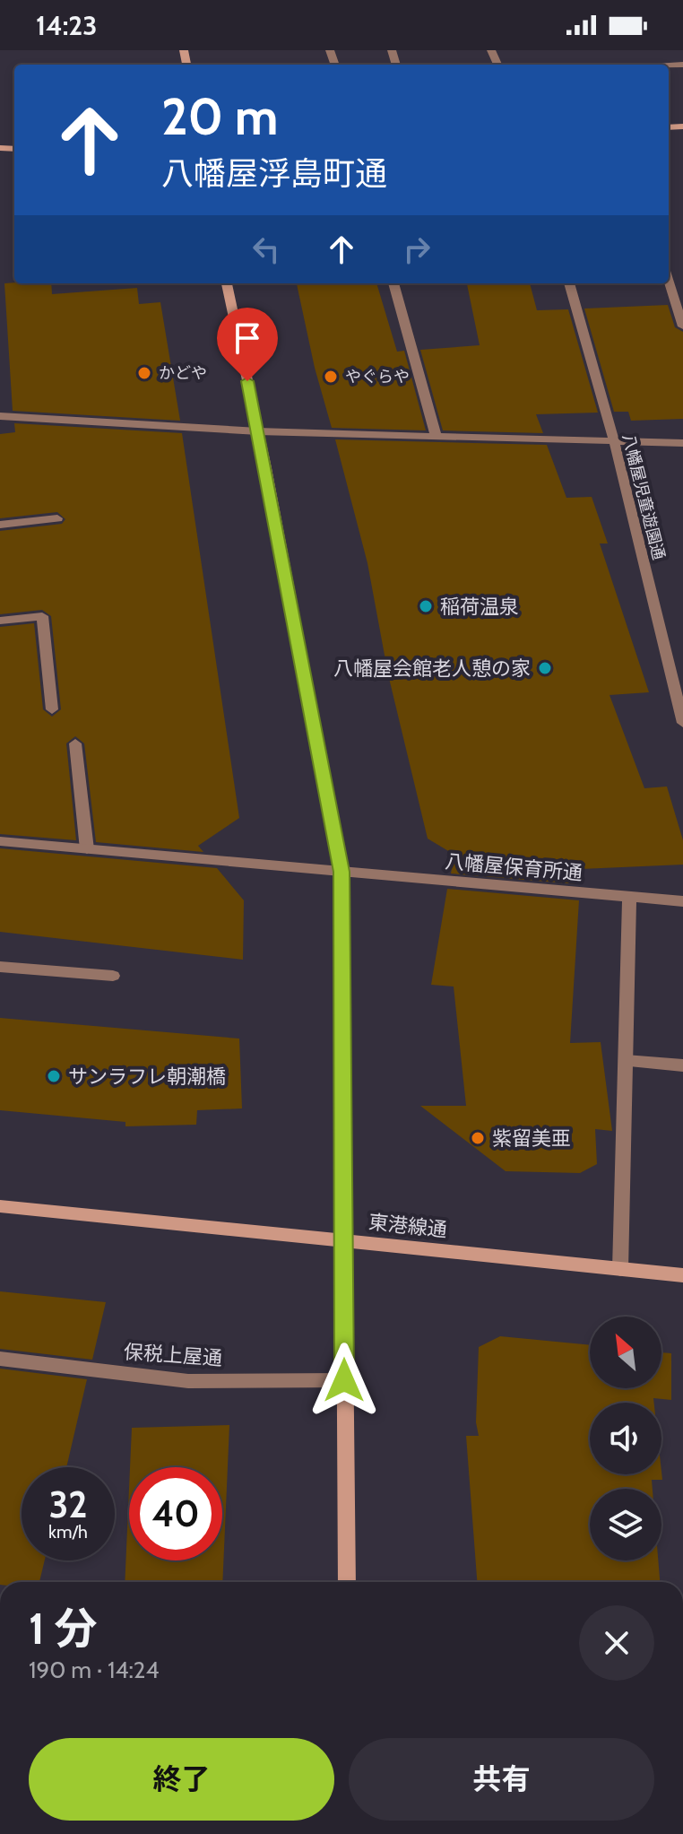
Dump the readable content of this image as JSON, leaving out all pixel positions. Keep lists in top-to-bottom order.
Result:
{
  "streets": {
    "street": [
      "八幡屋児童遊園通",
      "八幡屋保育所通",
      "東港線通",
      "保税上屋通"
    ]
  },
  "places": [
    "かどや",
    "やぐらや",
    "稲荷温泉",
    "八幡屋会館老人憩の家",
    "サンラフレ朝潮橋",
    "紫留美亜"
  ],
  "north": "top left",
  "page": {
    "status": "14:23",
    "turn": ["20 m", "八幡屋浮島町通"],
    "speed": "32 km/h",
    "limit": "40",
    "heading": ["1 分", "190 m · 14:24"],
    "buttons": ["終了", "共有"]
  }
}
